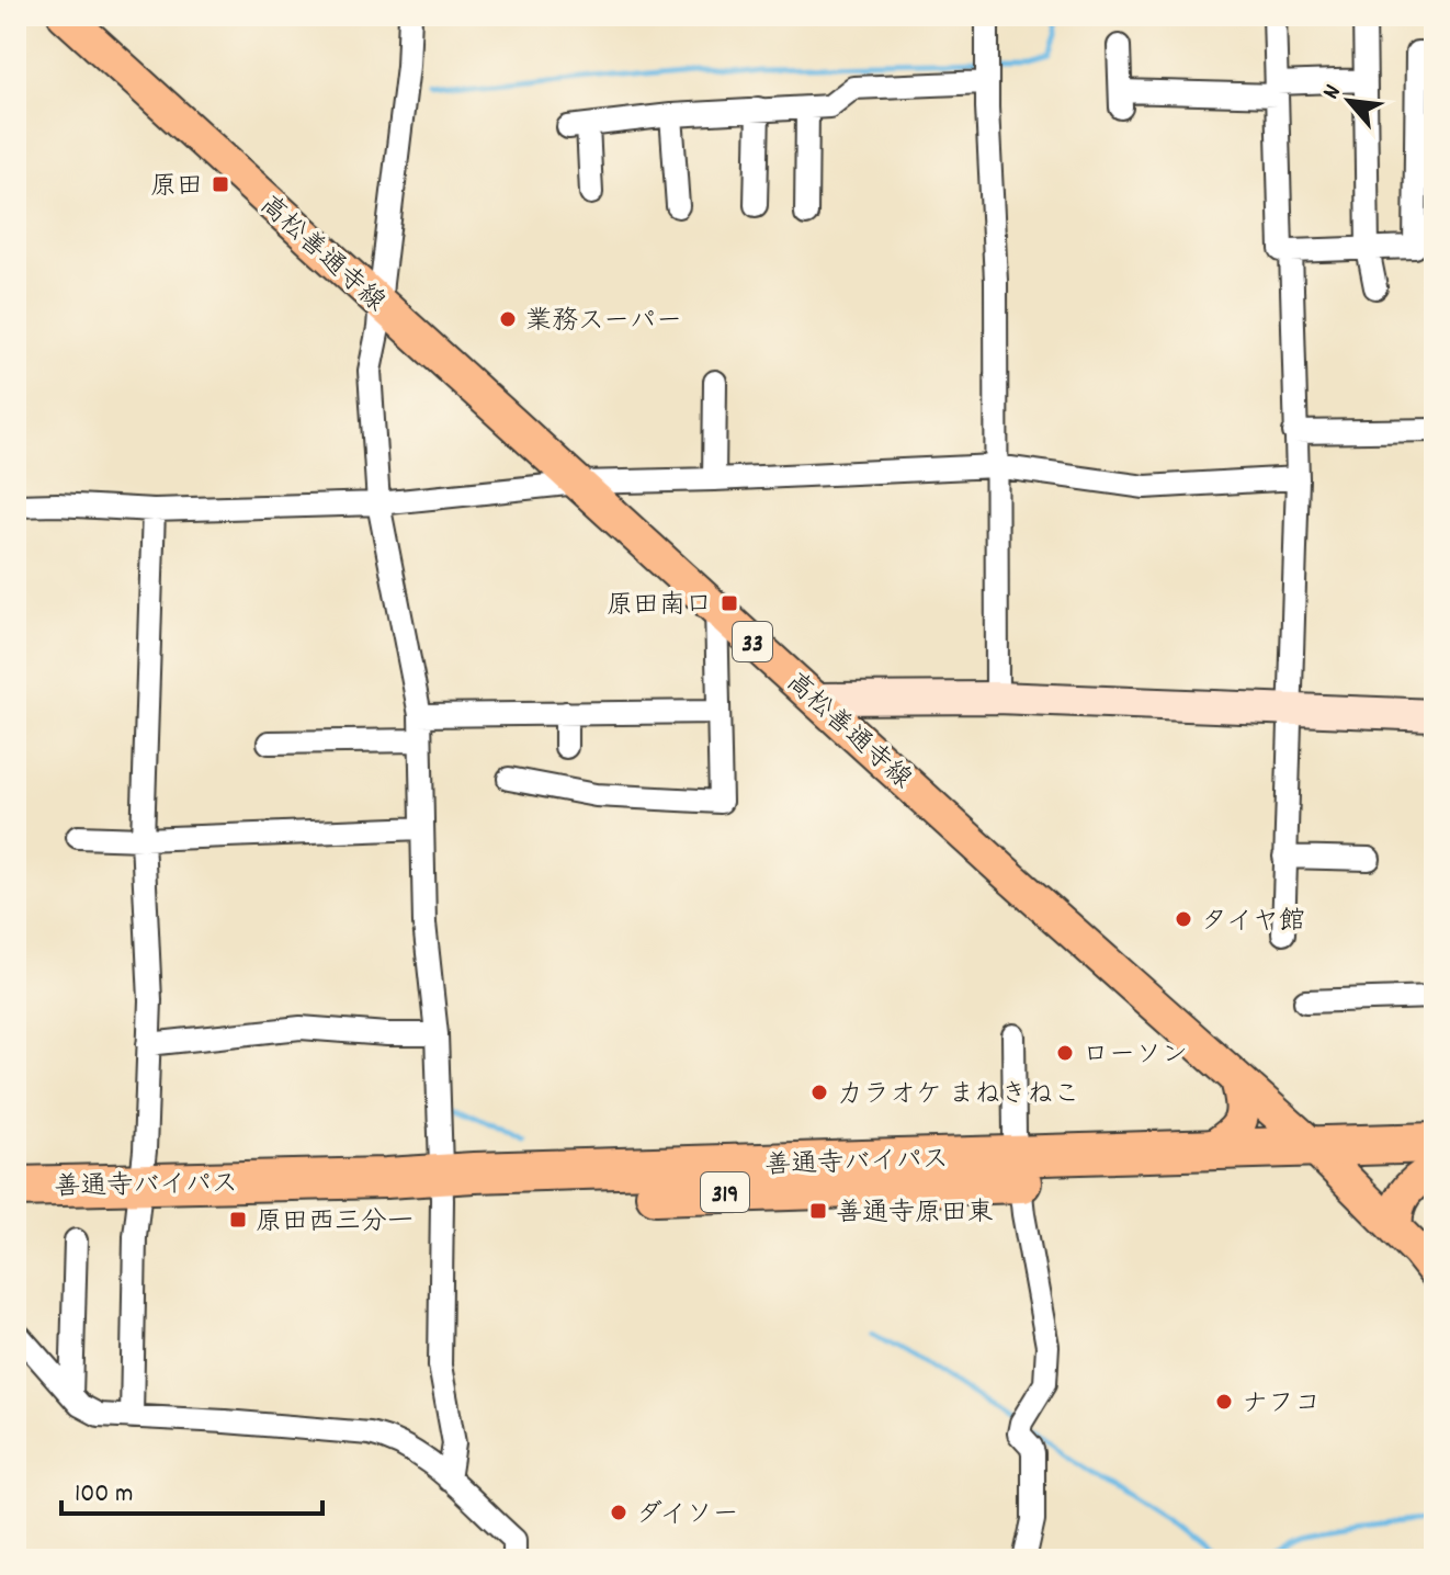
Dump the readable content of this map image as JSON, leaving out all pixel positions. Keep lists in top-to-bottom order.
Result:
{
  "streets": {
    "highway": ["善通寺バイパス", "319"],
    "main road": ["高松善通寺線", "33"]
  },
  "crossings": [
    ["高松善通寺線", "善通寺バイパス"]
  ],
  "places": {
    "transit": [
      "原田",
      "原田南口",
      "善通寺原田東",
      "原田西三分一"
    ],
    "other": [
      "業務スーパー",
      "タイヤ館",
      "ローソン",
      "カラオケ まねきねこ",
      "ナフコ",
      "ダイソー"
    ]
  },
  "scale_bar": "100 m",
  "north": "top left"
}
